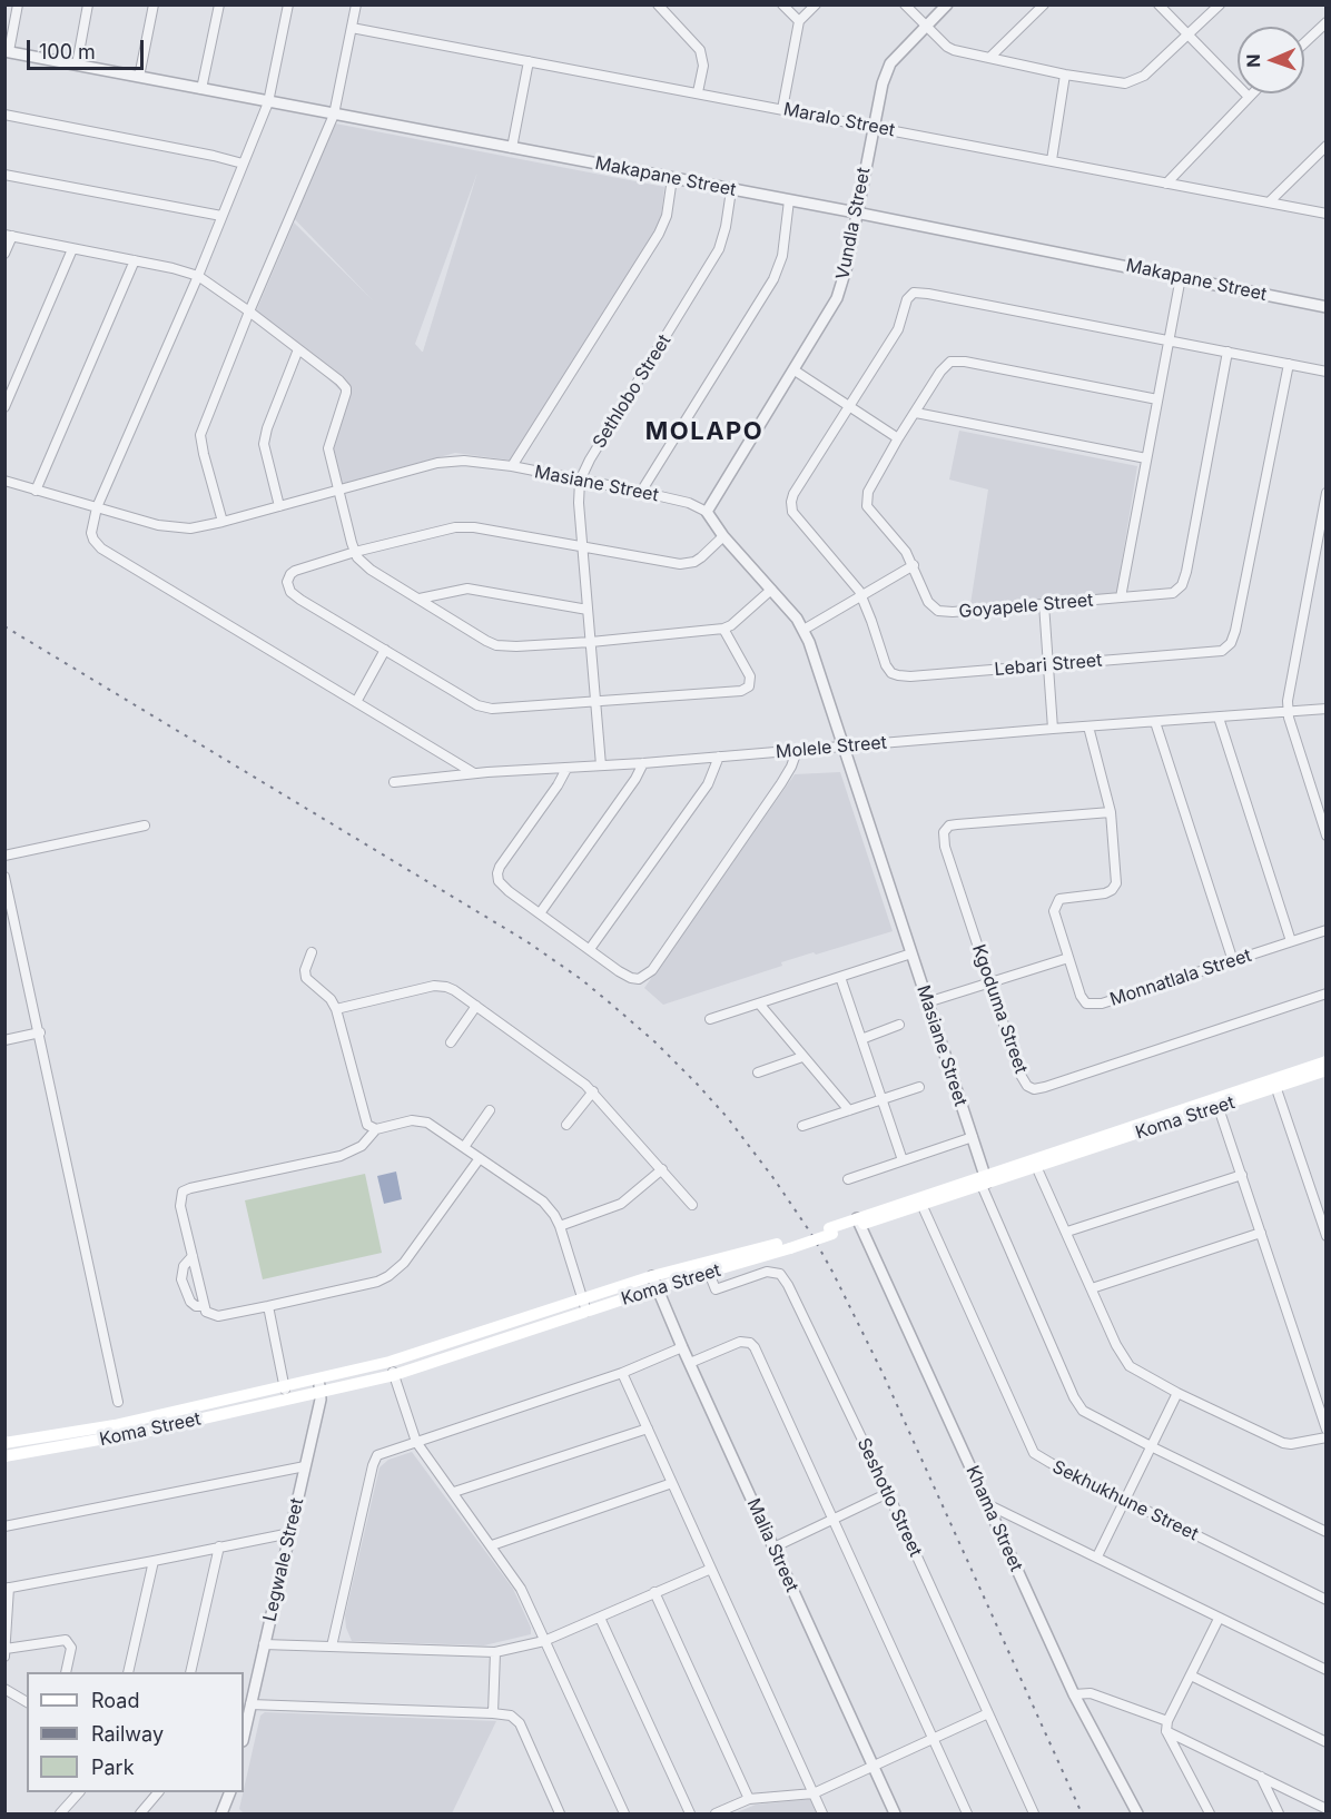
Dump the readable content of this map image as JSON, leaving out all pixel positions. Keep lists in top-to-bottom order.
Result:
{
  "streets": {
    "main road": ["Koma Street"],
    "street": [
      "Maralo Street",
      "Makapane Street",
      "Vundla Street",
      "Sethlobo Street",
      "Masiane Street",
      "Goyapele Street",
      "Lebari Street",
      "Molele Street",
      "Monnatlala Street",
      "Kgoduma Street",
      "Seshotlo Street",
      "Sekhukhune Street",
      "Khama Street",
      "Malia Street",
      "Legwale Street"
    ]
  },
  "crossings": [
    ["Maralo Street", "Vundla Street"],
    ["Makapane Street", "Vundla Street"],
    ["Makapane Street", "Sethlobo Street"],
    ["Vundla Street", "Masiane Street"],
    ["Sethlobo Street", "Masiane Street"],
    ["Sethlobo Street", "Molele Street"],
    ["Masiane Street", "Molele Street"],
    ["Masiane Street", "Koma Street"],
    ["Molele Street", "Monnatlala Street"],
    ["Monnatlala Street", "Kgoduma Street"],
    ["Koma Street", "Seshotlo Street"],
    ["Koma Street", "Sekhukhune Street"],
    ["Koma Street", "Khama Street"],
    ["Koma Street", "Malia Street"],
    ["Koma Street", "Legwale Street"]
  ],
  "districts": ["MOLAPO"],
  "legend": ["Road", "Railway", "Park"],
  "scale_bar": "100 m",
  "north": "left"
}
